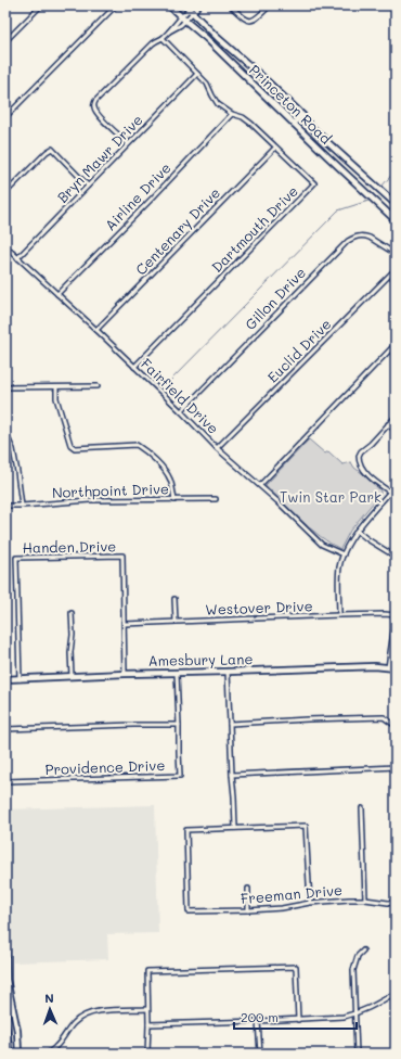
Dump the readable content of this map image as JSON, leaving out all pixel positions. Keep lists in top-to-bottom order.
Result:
{
  "streets": {
    "main road": ["Princeton Road", "Amesbury Lane"],
    "street": [
      "Bryn Mawr Drive",
      "Airline Drive",
      "Dartmouth Drive",
      "Centenary Drive",
      "Gillon Drive",
      "Euclid Drive",
      "Fairfield Drive",
      "Northpoint Drive",
      "Handen Drive",
      "Westover Drive",
      "Providence Drive",
      "Freeman Drive"
    ]
  },
  "crossings": [
    ["Bryn Mawr Drive", "Dartmouth Drive"],
    ["Bryn Mawr Drive", "Fairfield Drive"],
    ["Airline Drive", "Dartmouth Drive"],
    ["Airline Drive", "Fairfield Drive"],
    ["Dartmouth Drive", "Centenary Drive"],
    ["Dartmouth Drive", "Fairfield Drive"],
    ["Centenary Drive", "Fairfield Drive"],
    ["Gillon Drive", "Fairfield Drive"],
    ["Euclid Drive", "Fairfield Drive"],
    ["Handen Drive", "Westover Drive"],
    ["Handen Drive", "Amesbury Lane"],
    ["Amesbury Lane", "Providence Drive"]
  ],
  "parks": ["Twin Star Park"],
  "scale_bar": "200 m",
  "north": "top"
}
